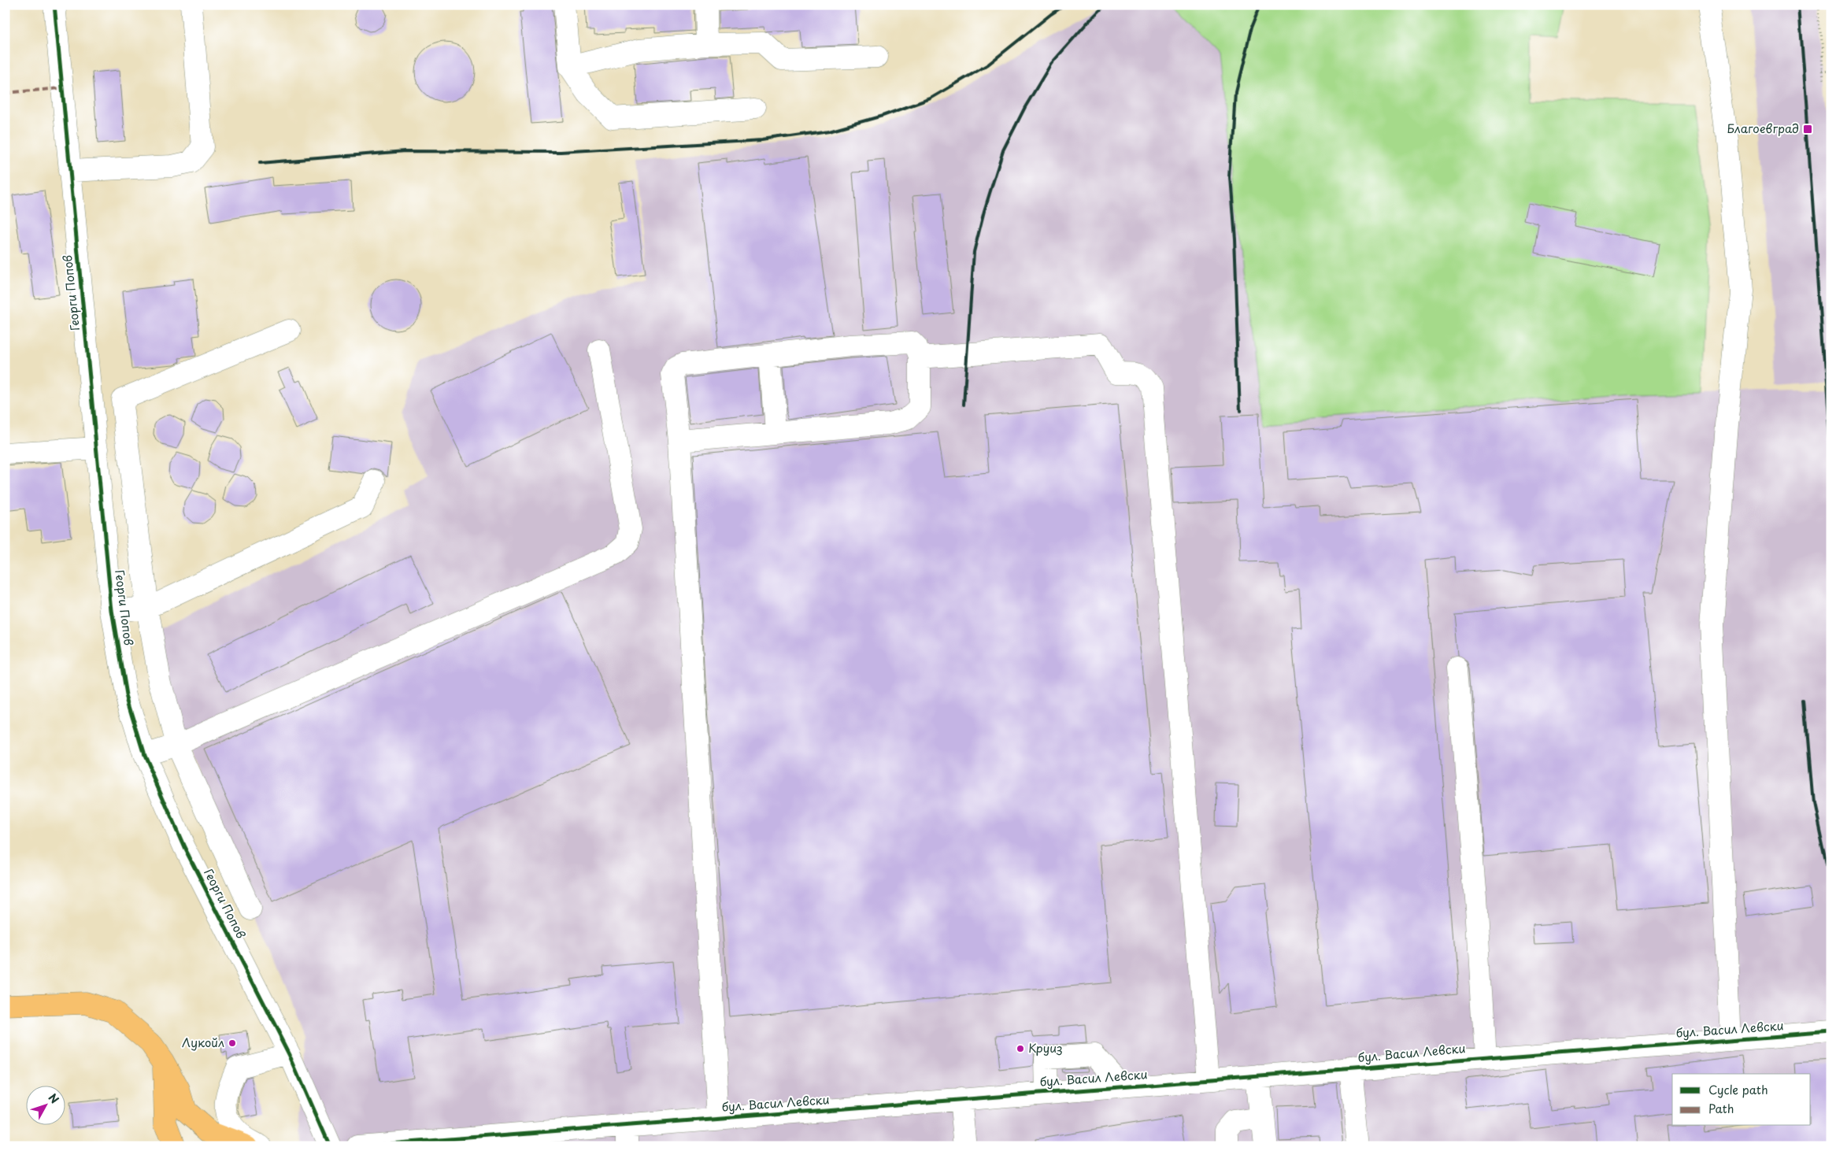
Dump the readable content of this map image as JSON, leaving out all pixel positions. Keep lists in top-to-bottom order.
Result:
{
  "streets": {
    "street": ["Георги Попов", "бул. Васил Левски"]
  },
  "places": {
    "transit": ["Благоевград"],
    "other": ["Лукойл", "Круиз"]
  },
  "legend": ["Cycle path", "Path"],
  "north": "top right"
}
